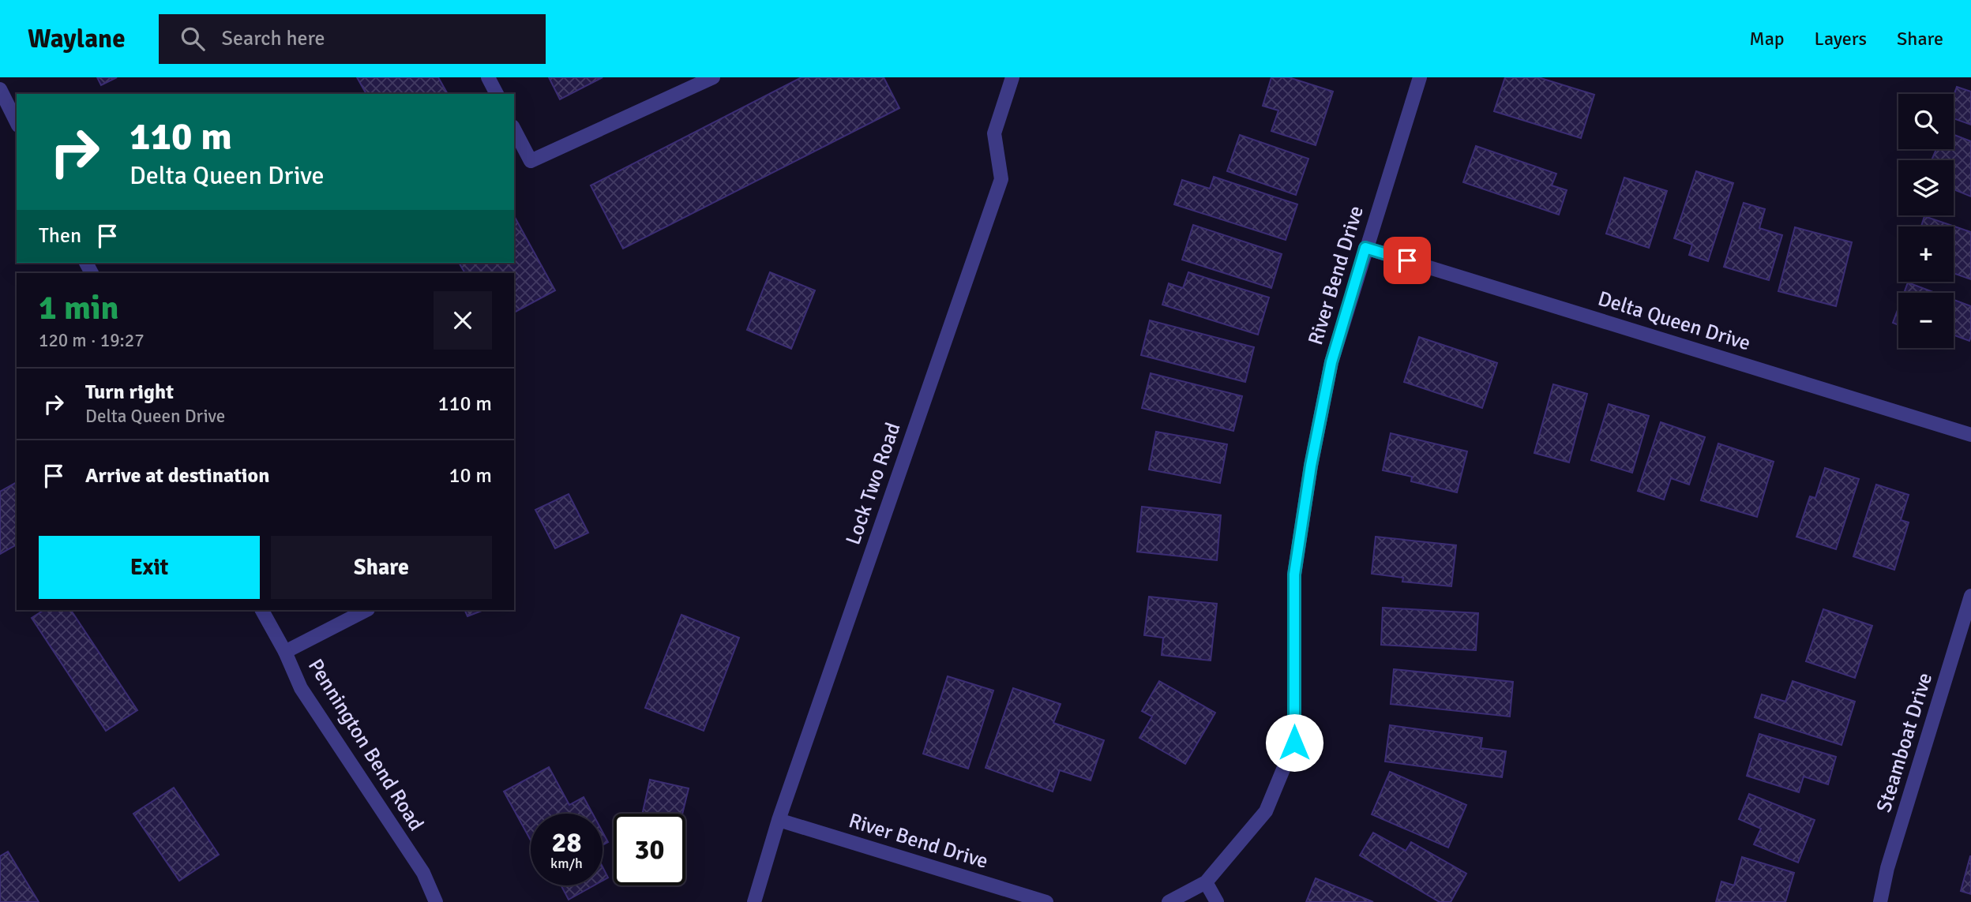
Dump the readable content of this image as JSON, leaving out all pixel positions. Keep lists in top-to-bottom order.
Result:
{
  "streets": {
    "street": [
      "River Bend Drive",
      "Delta Queen Drive",
      "Lock Two Road",
      "Steamboat Drive",
      "Pennington Bend Road"
    ]
  },
  "crossings": [
    ["River Bend Drive", "Delta Queen Drive"],
    ["River Bend Drive", "Lock Two Road"]
  ],
  "page": {
    "header": "Waylane",
    "search": "Search here",
    "nav": ["Map", "Layers", "Share"],
    "map_buttons": ["+", "−"],
    "turn": ["110 m", "Delta Queen Drive"],
    "then": "Then",
    "heading": ["1 min", "120 m · 19:27"],
    "list": [
      {
        "name": "Turn right",
        "note": "Delta Queen Drive",
        "value": "110 m"
      },
      {
        "name": "Arrive at destination",
        "value": "10 m"
      }
    ],
    "buttons": ["Exit", "Share"],
    "speed": "28 km/h",
    "limit": "30"
  }
}
